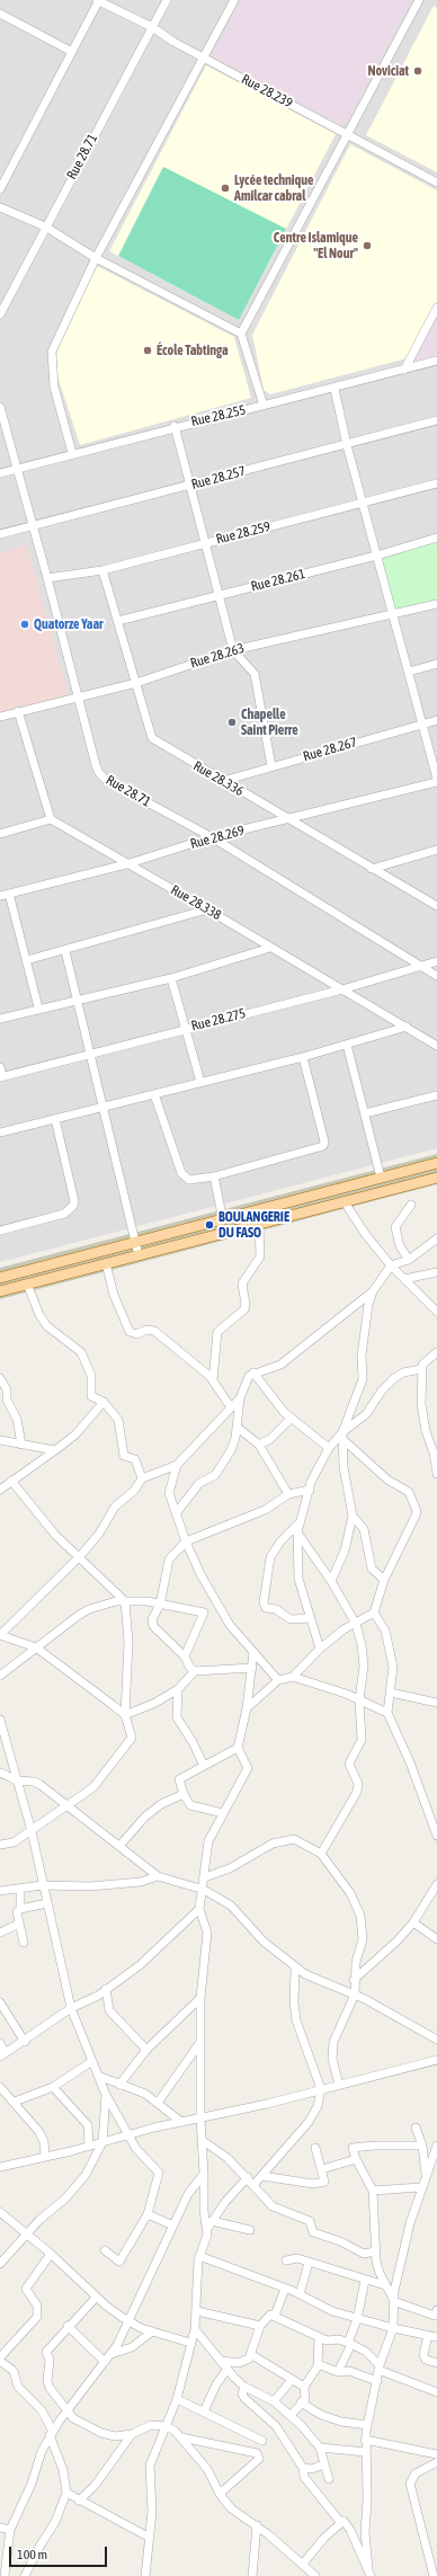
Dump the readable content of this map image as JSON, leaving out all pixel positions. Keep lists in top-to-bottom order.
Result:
{
  "streets": {
    "street": [
      "Rue 28.239",
      "Rue 28.71",
      "Rue 28.255",
      "Rue 28.257",
      "Rue 28.259",
      "Rue 28.261",
      "Rue 28.263",
      "Rue 28.267",
      "Rue 28.336",
      "Rue 28.269",
      "Rue 28.338",
      "Rue 28.275"
    ]
  },
  "crossings": [
    ["Rue 28.239", "Rue 28.71"],
    ["Rue 28.71", "Rue 28.255"],
    ["Rue 28.71", "Rue 28.257"],
    ["Rue 28.71", "Rue 28.259"],
    ["Rue 28.71", "Rue 28.263"],
    ["Rue 28.71", "Rue 28.269"],
    ["Rue 28.71", "Rue 28.275"],
    ["Rue 28.259", "Rue 28.336"],
    ["Rue 28.261", "Rue 28.336"],
    ["Rue 28.263", "Rue 28.336"],
    ["Rue 28.267", "Rue 28.336"],
    ["Rue 28.336", "Rue 28.269"],
    ["Rue 28.269", "Rue 28.338"],
    ["Rue 28.338", "Rue 28.275"]
  ],
  "places": [
    "Noviciat",
    "Lycée technique Amilcar cabral",
    "Centre Islamique \"El Nour\"",
    "École Tabtinga",
    "Quatorze Yaar",
    "Chapelle Saint Pierre",
    "BOULANGERIE DU FASO"
  ],
  "scale_bar": "100 m"
}
